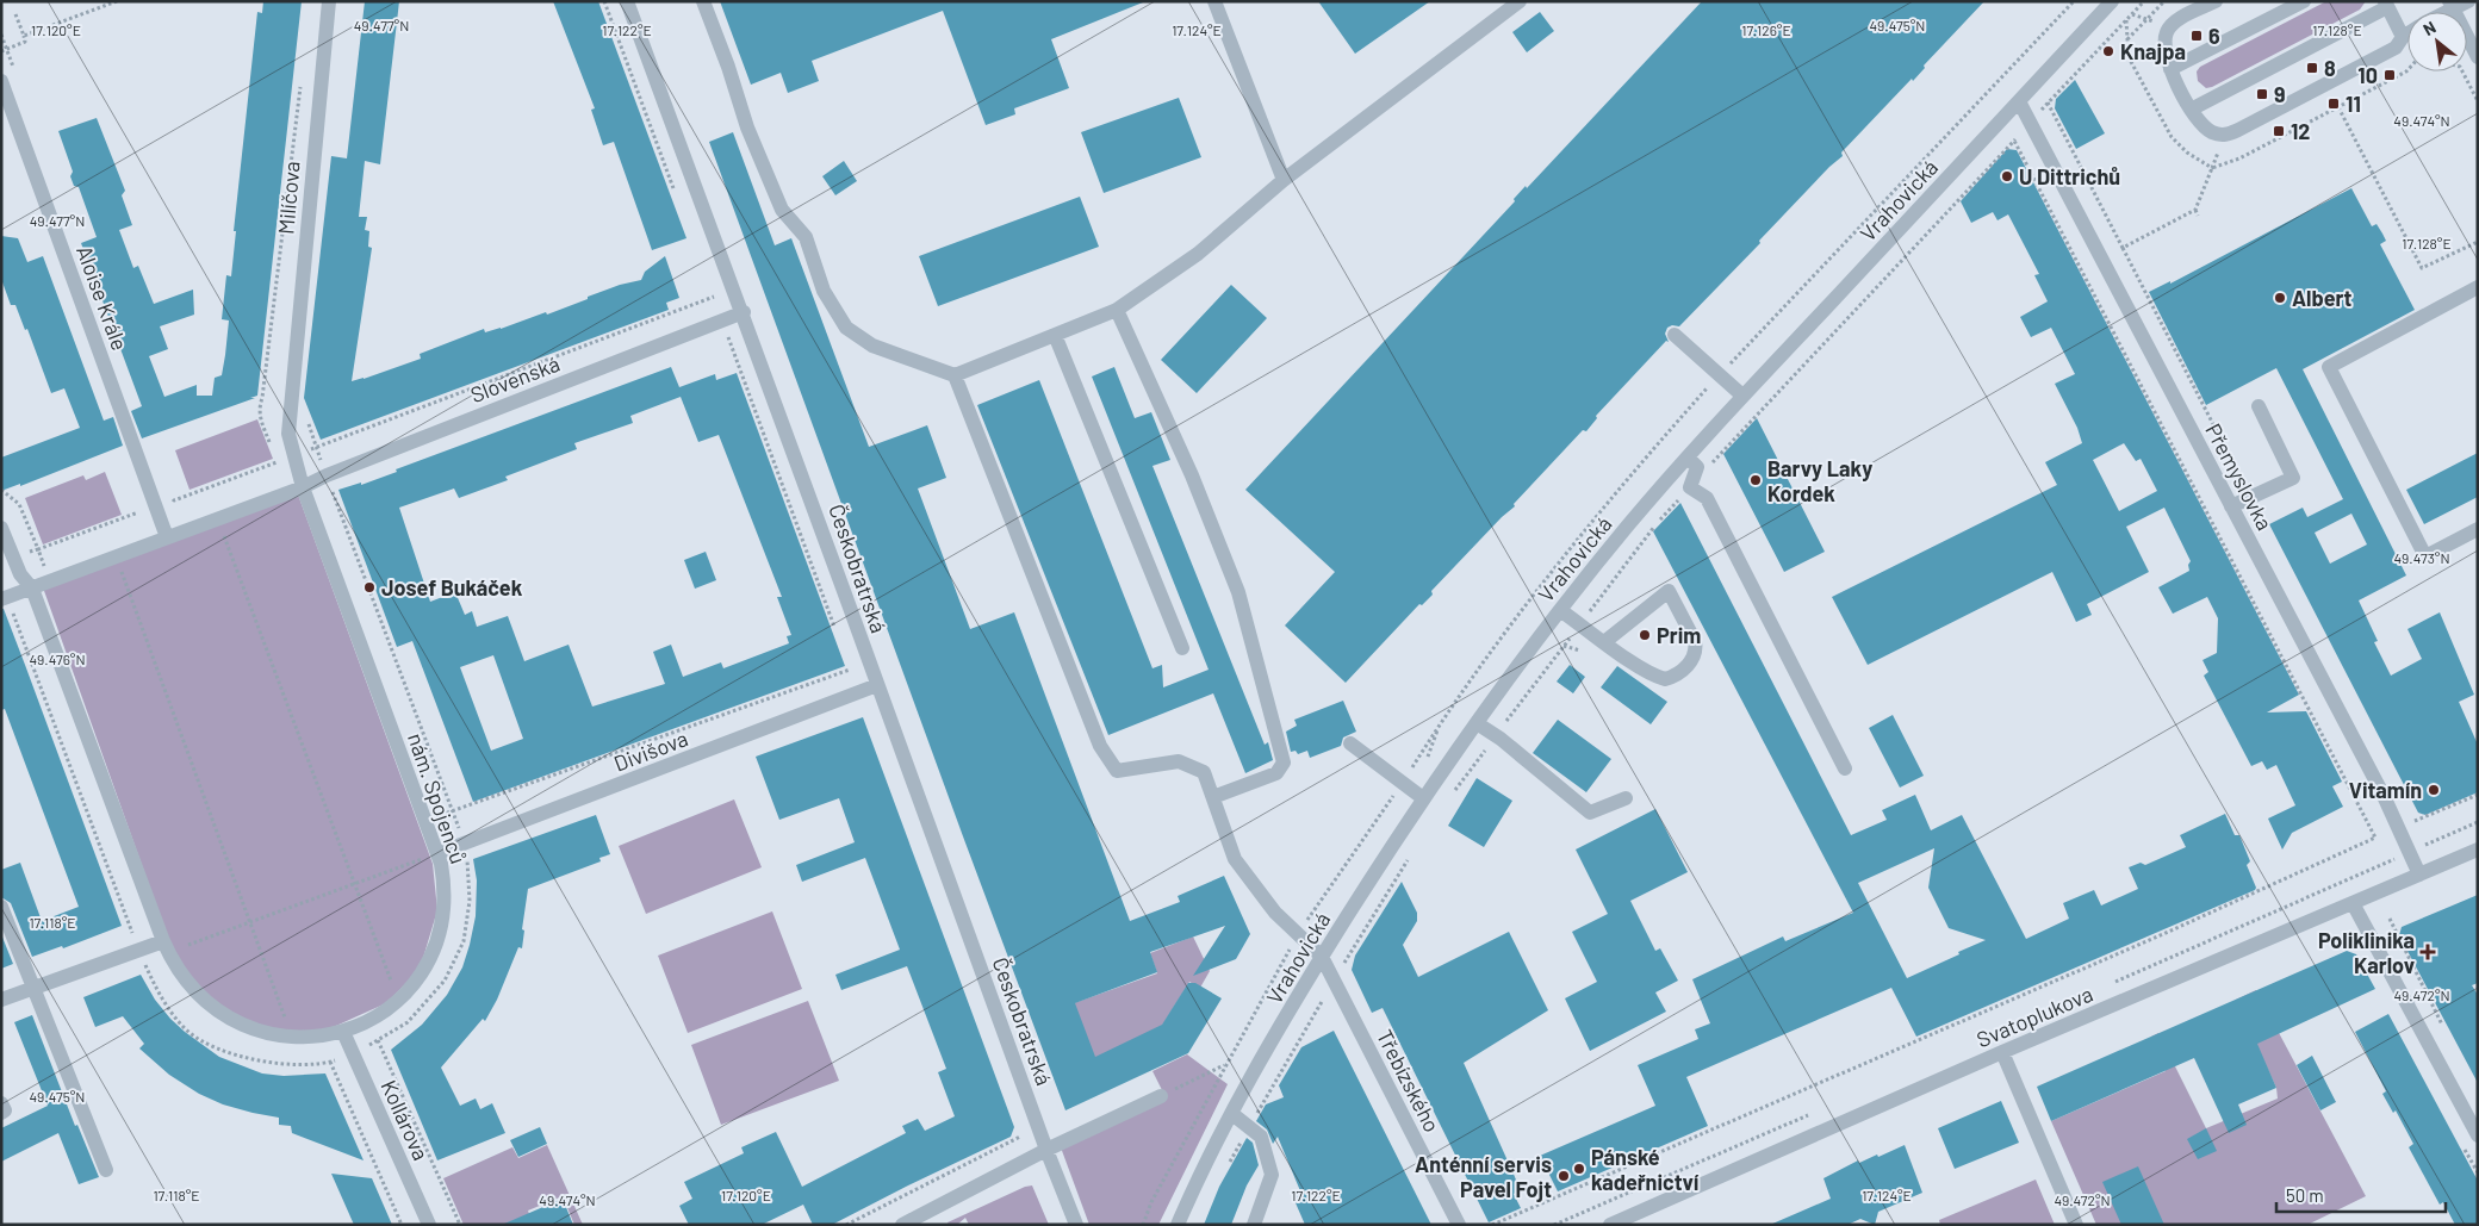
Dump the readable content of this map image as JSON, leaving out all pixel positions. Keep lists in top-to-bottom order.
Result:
{
  "streets": {
    "street": [
      "Milíčova",
      "Vrahovická",
      "Aloise Krále",
      "Slovenská",
      "Přemyslovka",
      "Českobratrská",
      "Divišova",
      "nám. Spojenců",
      "Svatoplukova",
      "Třebízského",
      "Kollárova"
    ]
  },
  "crossings": [
    ["Milíčova", "nám. Spojenců"],
    ["Vrahovická", "Přemyslovka"],
    ["Vrahovická", "Třebízského"],
    ["Slovenská", "Českobratrská"],
    ["Slovenská", "nám. Spojenců"],
    ["Přemyslovka", "Svatoplukova"],
    ["Českobratrská", "Divišova"],
    ["Divišova", "nám. Spojenců"],
    ["nám. Spojenců", "Kollárova"]
  ],
  "places": {
    "transit": [
      "6",
      "8",
      "10",
      "9",
      "11",
      "12"
    ],
    "other": [
      "Knajpa",
      "U Dittrichů",
      "Albert",
      "Barvy Laky Kordek",
      "Josef Bukáček",
      "Prim",
      "Vitamín",
      "Pánské kadeřnictví",
      "Anténní servis Pavel Fojt"
    ],
    "health": ["Poliklinika Karlov"]
  },
  "scale_bar": "50 m",
  "north": "top left",
  "coordinates": [
    "49.477°N",
    "49.475°N",
    "17.120°E",
    "17.122°E",
    "17.124°E",
    "17.126°E",
    "17.128°E",
    "49.474°N",
    "49.473°N",
    "49.476°N",
    "17.118°E",
    "49.472°N"
  ]
}
